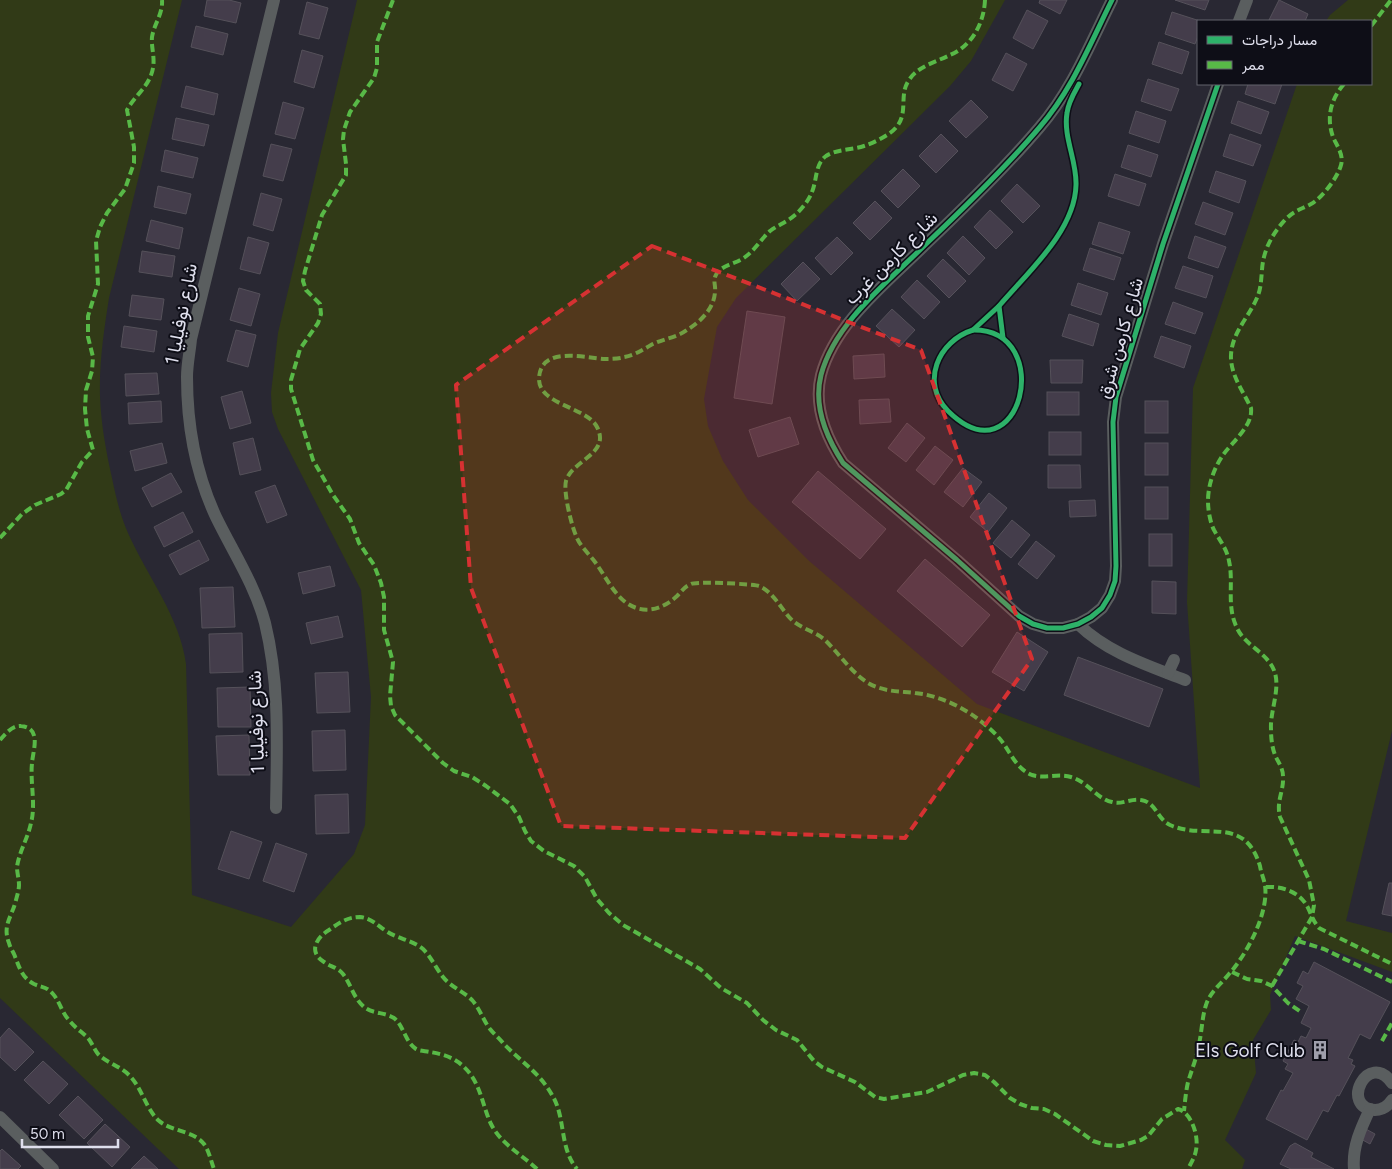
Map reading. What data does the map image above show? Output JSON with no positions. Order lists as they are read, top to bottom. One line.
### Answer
{"streets":{"street":["شارع كارمن غرب","شارع نوفيليا 1","شارع كارمن شرق"]},"crossings":[["شارع كارمن غرب","شارع كارمن شرق"]],"places":{"building":["Els Golf Club"]},"legend":["مسار دراجات","ممر"],"scale_bar":"50 m"}
